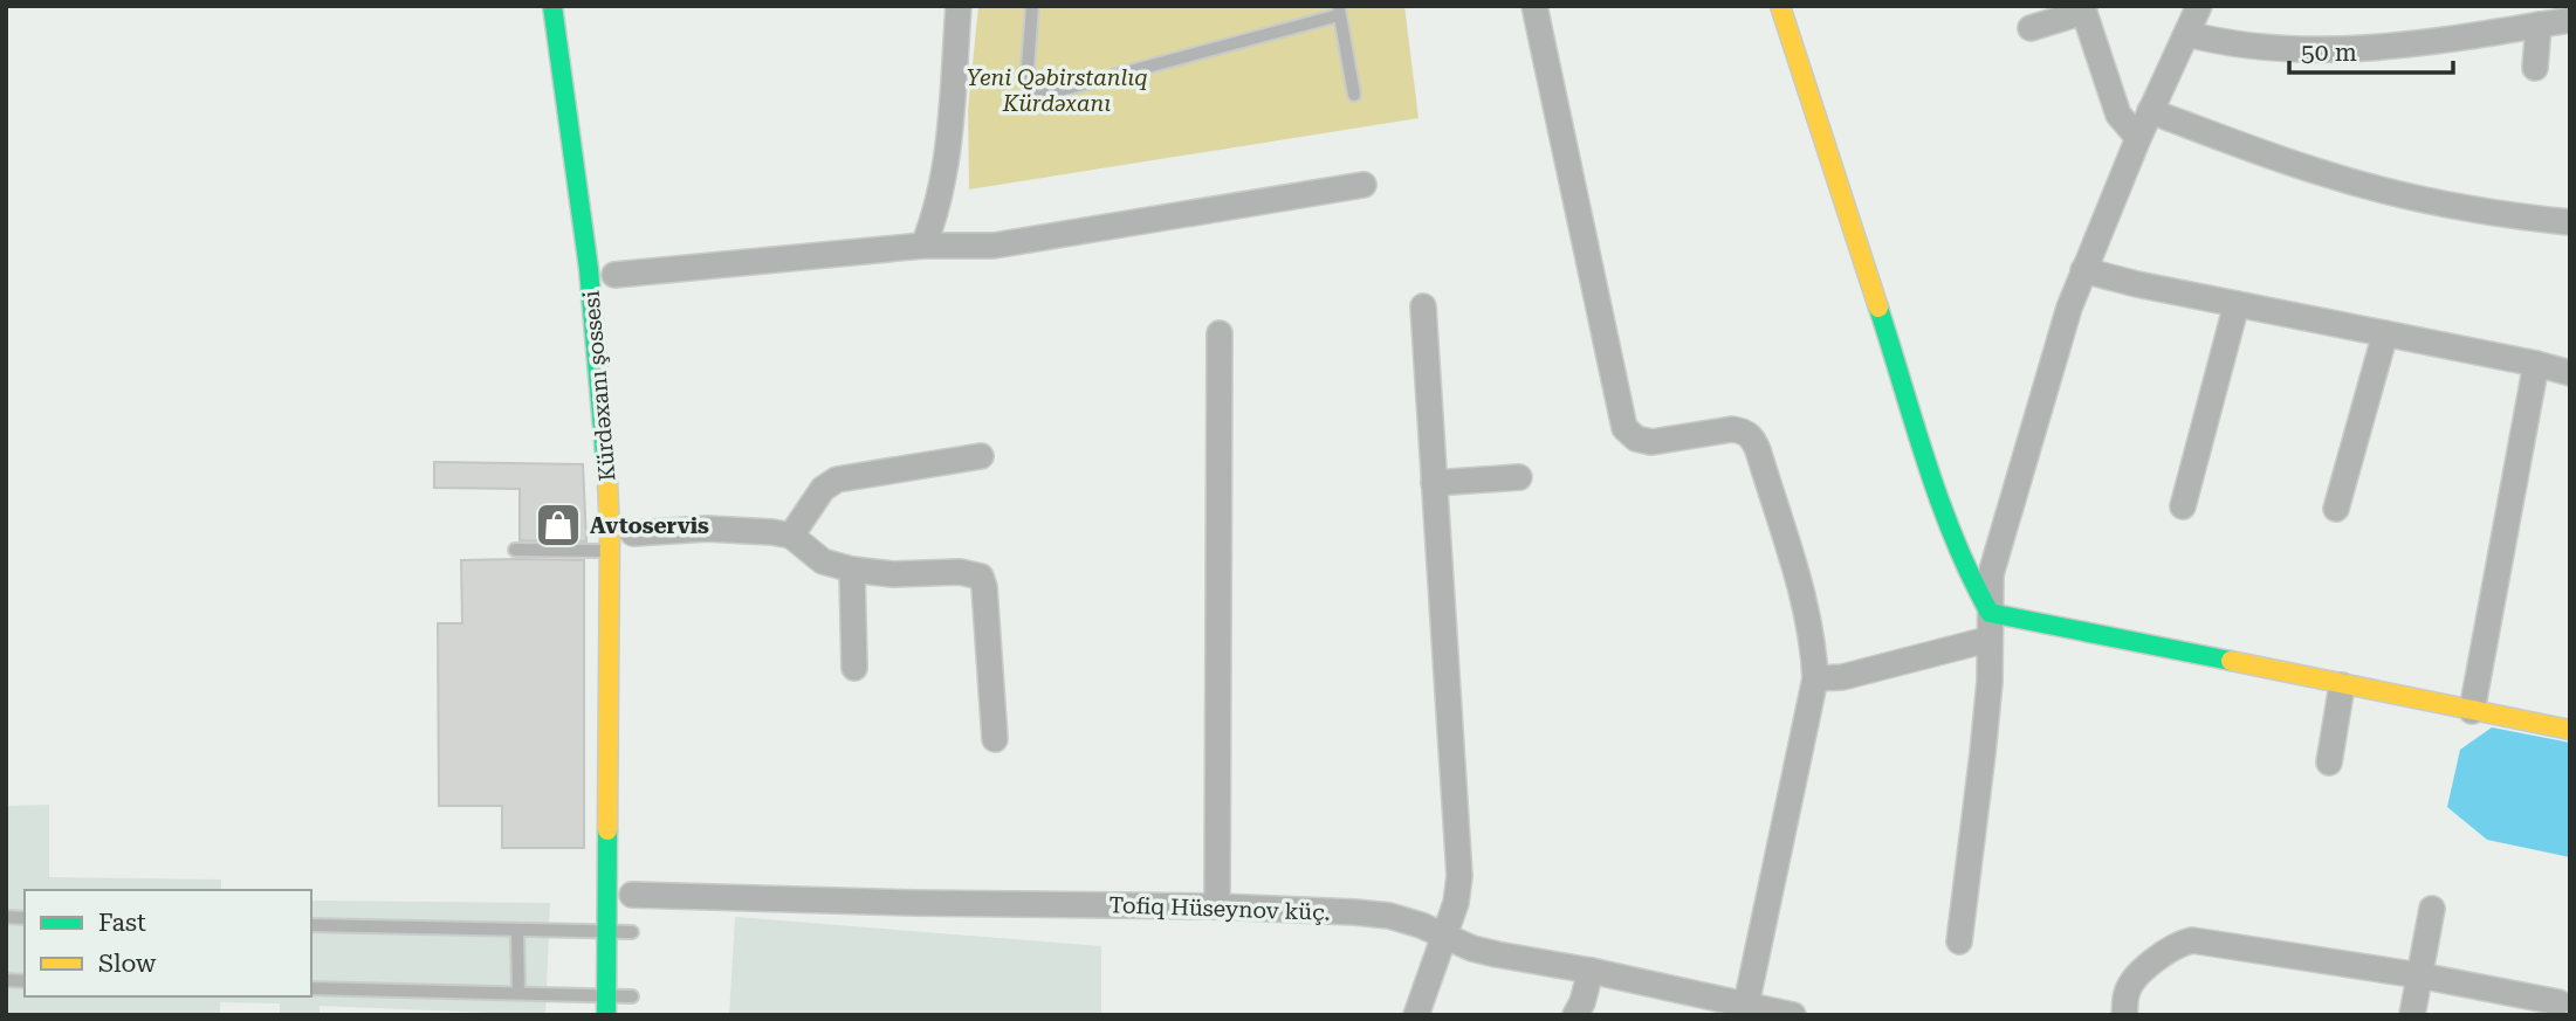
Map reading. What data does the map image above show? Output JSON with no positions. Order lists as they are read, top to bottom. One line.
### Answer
{"streets":{"street":["Kürdəxanı şossesi","Tofiq Hüseynov küç."]},"parks":["Yeni Qəbirstanlıq Kürdəxanı"],"places":{"shop":["Avtoservis"]},"legend":["Fast","Slow"],"scale_bar":"50 m"}
